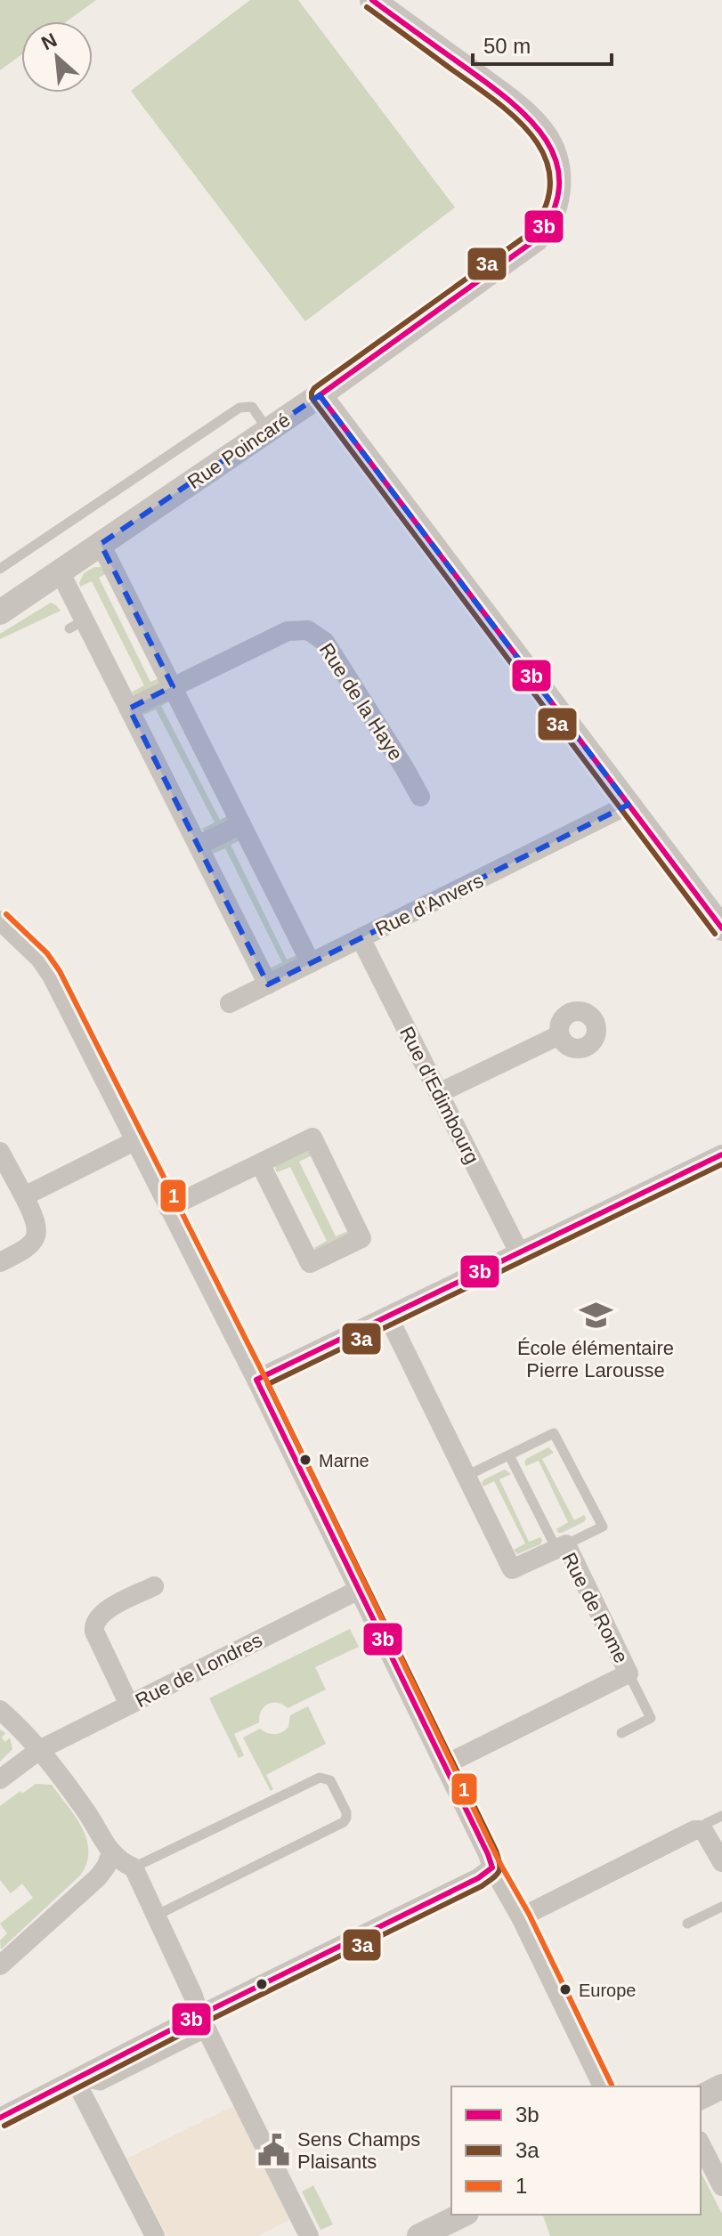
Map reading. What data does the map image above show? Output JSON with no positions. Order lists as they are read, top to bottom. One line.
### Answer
{"streets":{"street":["Rue Poincaré","Rue de la Haye","Rue d'Anvers","Rue d'Edimbourg","Rue de Rome","Rue de Londres"]},"crossings":[["Rue d'Anvers","Rue d'Edimbourg"]],"places":{"school or university":["École élémentaire Pierre Larousse"],"other":["Marne","Europe"],"public building":["Sens Champs Plaisants"]},"lines":["transit line 3b","transit line 3a","transit line 1"],"legend":["3b","3a","1"],"scale_bar":"50 m","north":"top left"}
